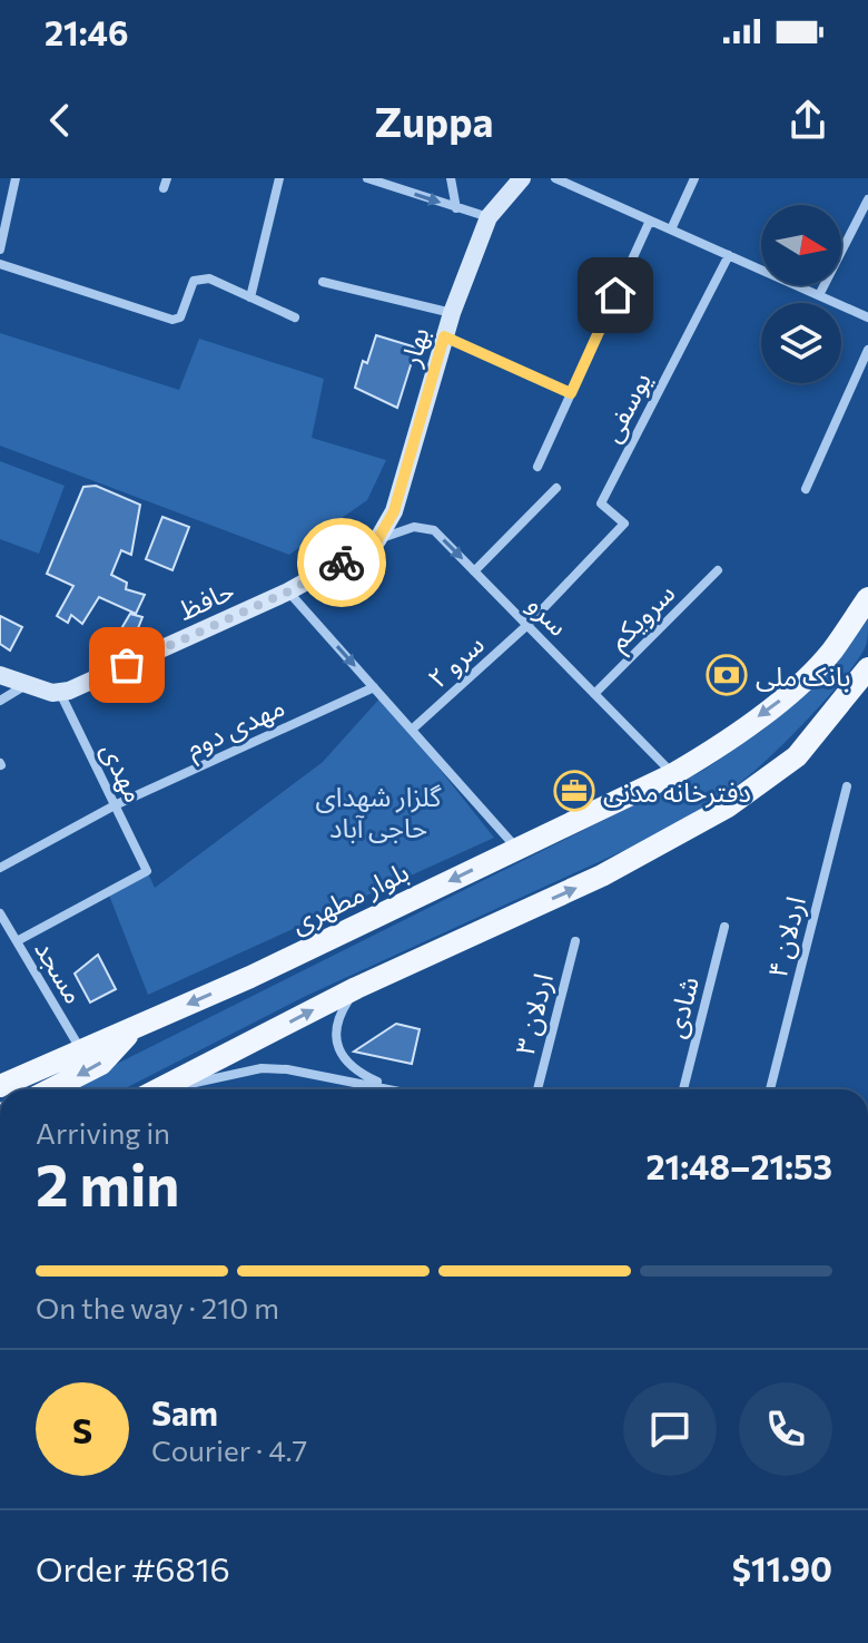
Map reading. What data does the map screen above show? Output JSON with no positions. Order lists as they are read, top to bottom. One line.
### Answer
{"streets":{"main road":["بلوار مطهری"],"street":["بهار","یوسفی","حافظ","سرو","سرویکم","سرو ۲","مهدی دوم","مهدی","اردلان ۴","مسجد","شادی","اردلان ۳"]},"crossings":[["بهار","حافظ"],["بهار","سرو"],["یوسفی","سرو ۲"],["حافظ","سرو"],["حافظ","مهدی"],["سرو","سرویکم"],["سرو","سرو ۲"],["سرو","بلوار مطهری"],["مهدی دوم","مهدی"],["مهدی","مسجد"],["بلوار مطهری","مسجد"]],"parks":["گلزار شهدای حاجی آباد"],"places":{"bank":["بانک ملی"],"office":["دفترخانه مدنی"]},"north":"right","page":{"status":"21:46","header":"Zuppa","heading":["2 min","Arriving in","21:48–21:53"],"panel":["Sam","Courier · 4.7","Order #6816","$11.90"],"bar":"On the way · 210 m","round":"S"}}
